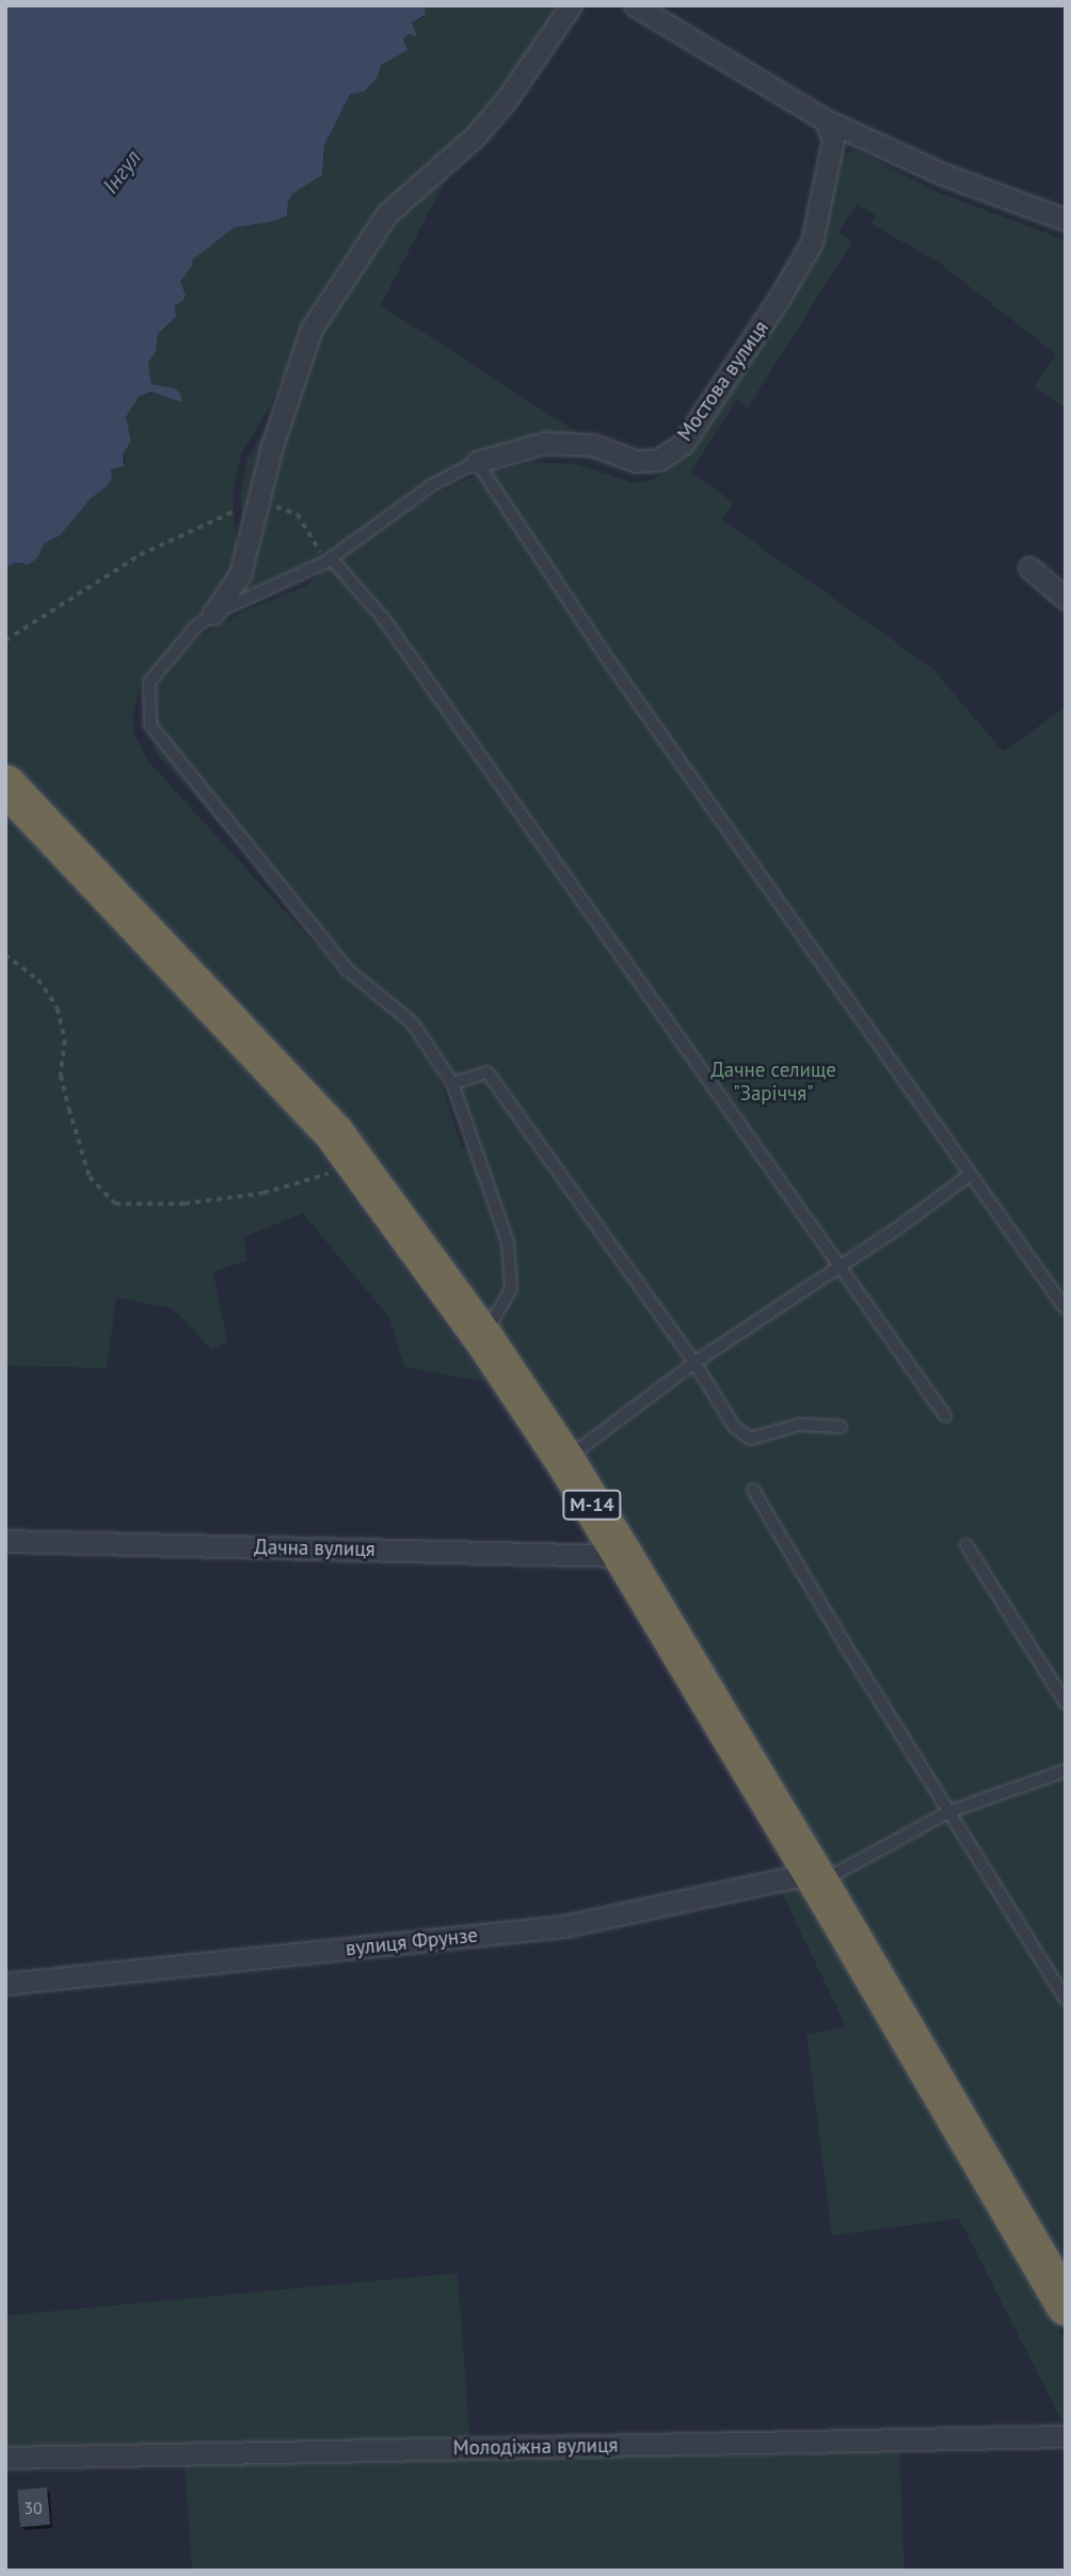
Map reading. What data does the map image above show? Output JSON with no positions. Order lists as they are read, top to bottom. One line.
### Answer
{"streets":{"highway":["М-14"],"street":["Мостова вулиця","Дачна вулиця","вулиця Фрунзе","Молодіжна вулиця"]},"crossings":[["М-14","Дачна вулиця"],["М-14","вулиця Фрунзе"]],"water":["Інгул"],"parks":["Дачне селище \"Заріччя\""],"house_numbers":["30"]}
